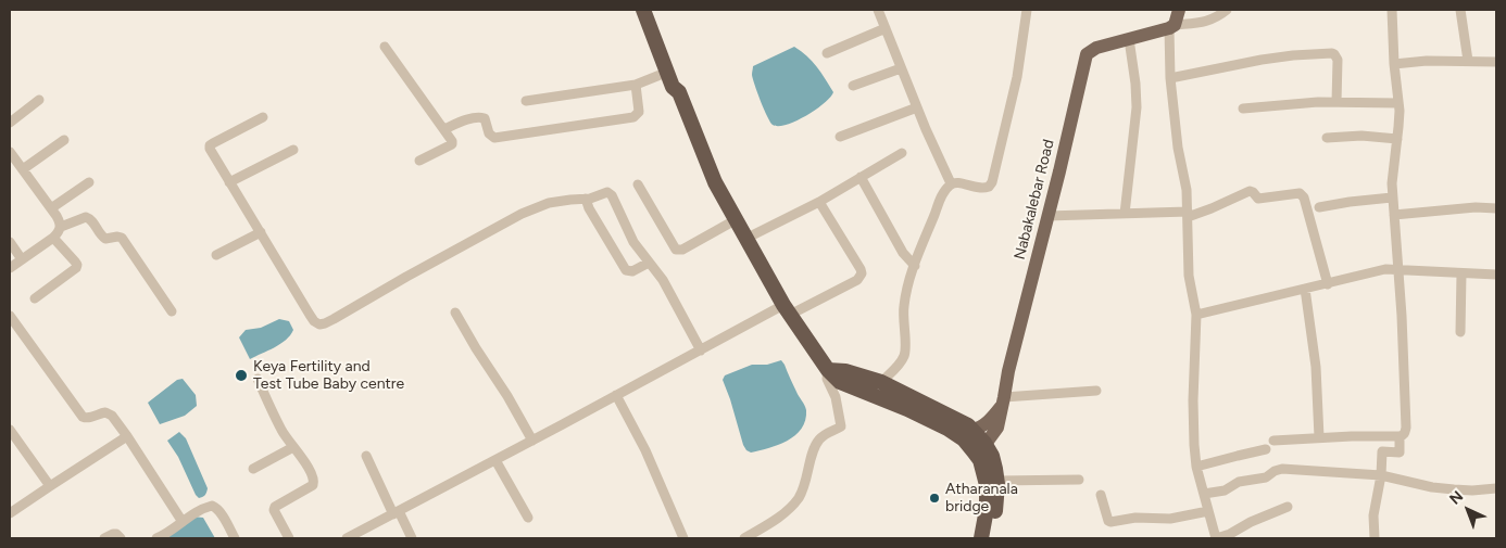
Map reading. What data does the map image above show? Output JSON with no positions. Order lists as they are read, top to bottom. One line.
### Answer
{"streets":{"main road":["Nabakalebar Road"]},"places":["Keya Fertility and Test Tube Baby centre","Atharanala bridge"],"north":"top left"}
